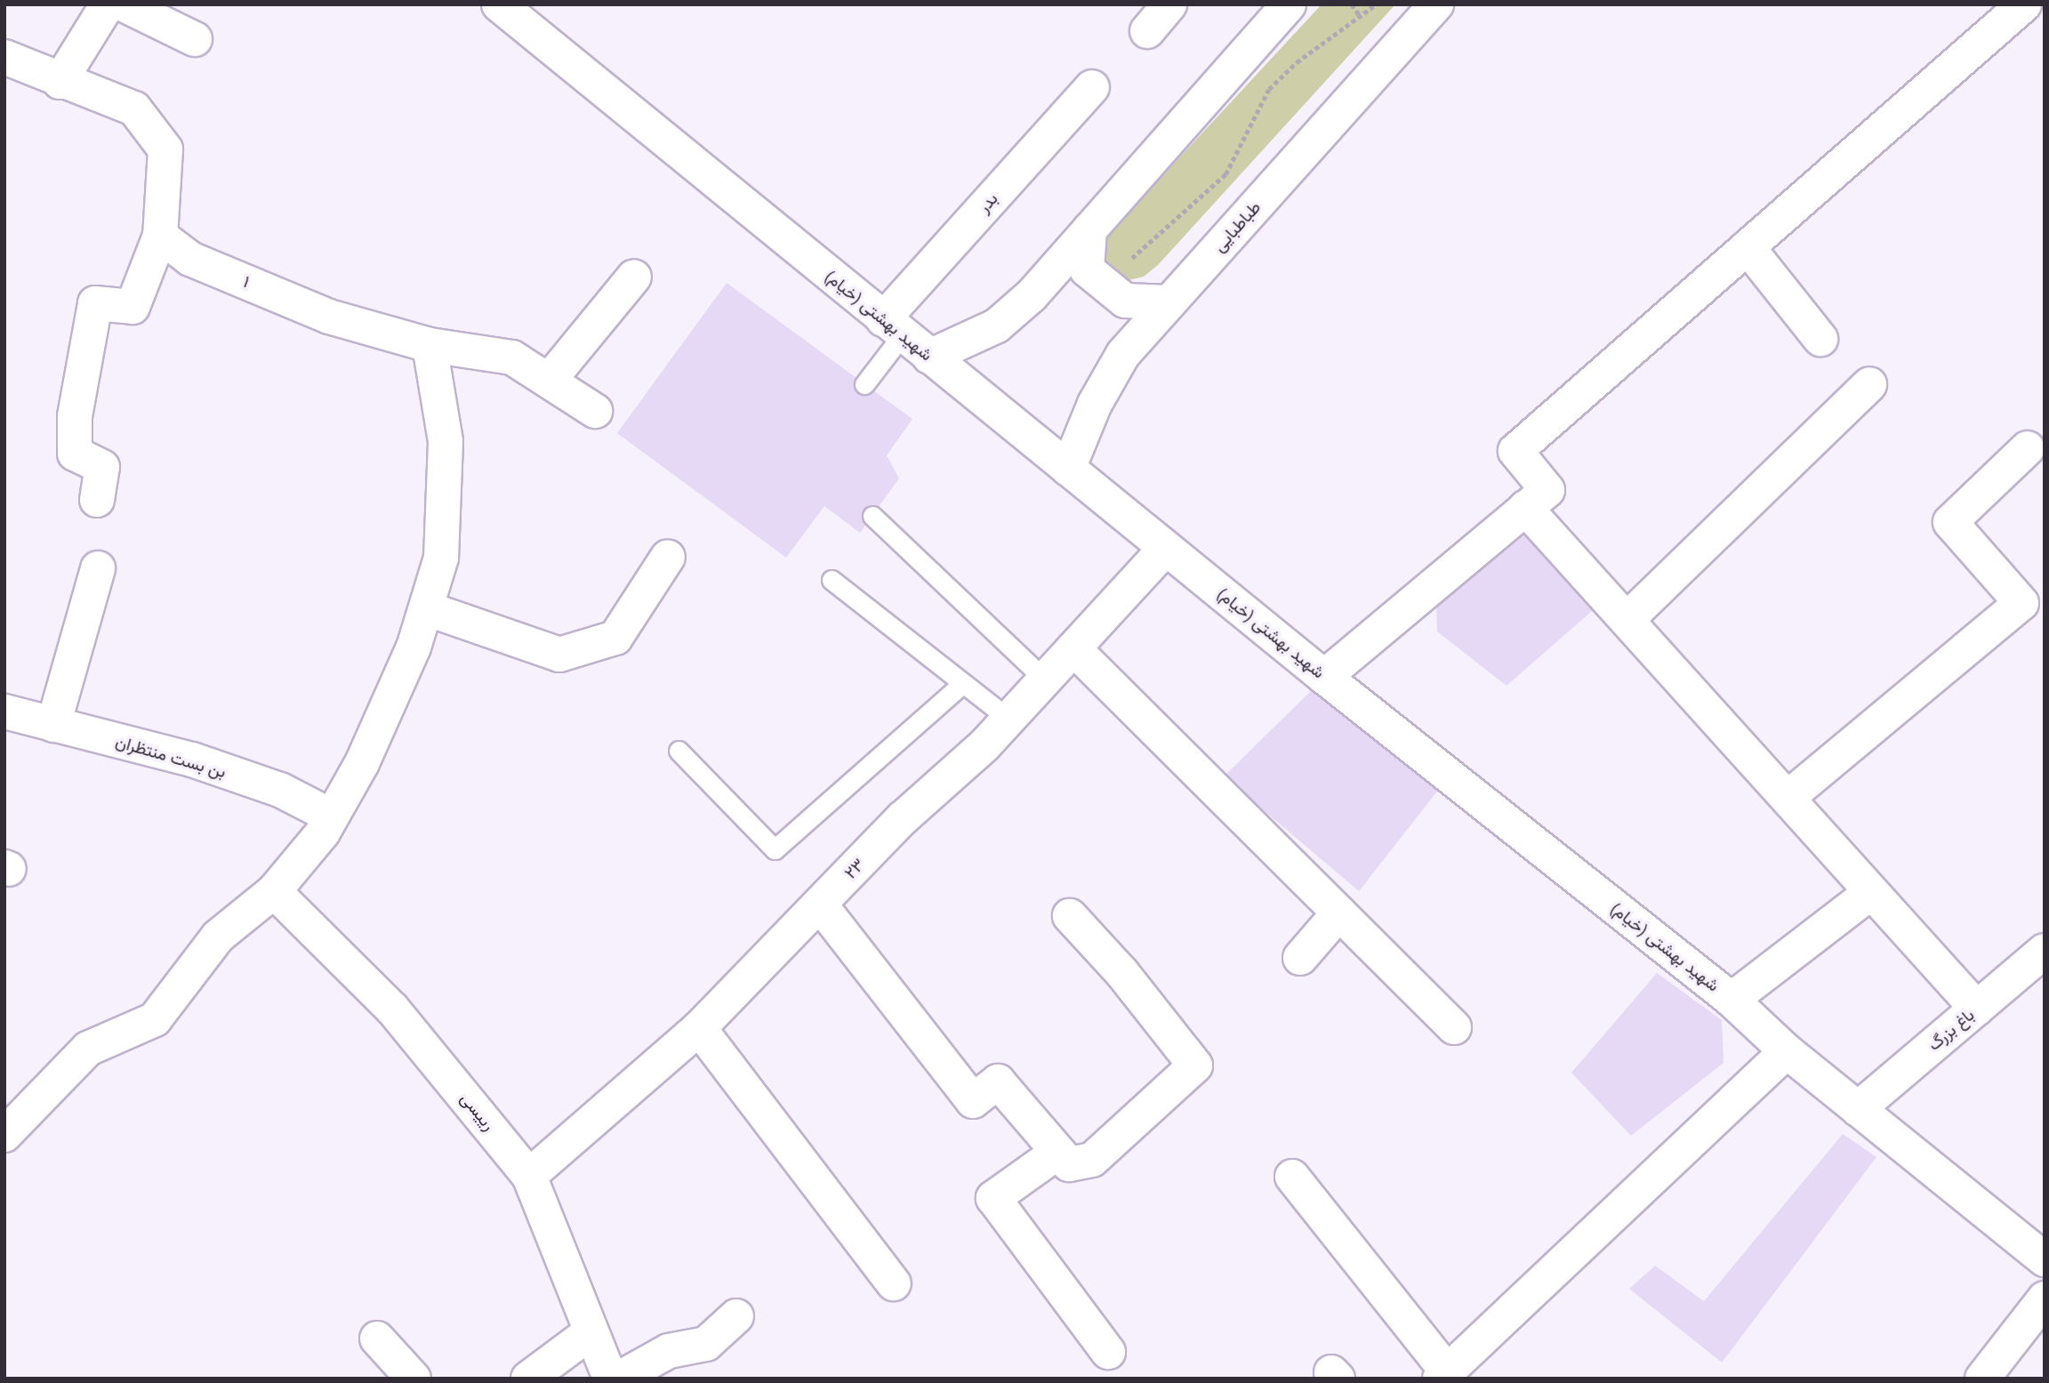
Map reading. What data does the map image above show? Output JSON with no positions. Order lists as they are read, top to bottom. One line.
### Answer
{"streets":{"street":["بدر","طباطبایی","۱","شهید بهشتی (خیام)","بن بست منتظران","۲۳","باغ بزرگ","رییسی"]},"crossings":[["بدر","شهید بهشتی (خیام)"],["طباطبایی","شهید بهشتی (خیام)"],["شهید بهشتی (خیام)","۲۳"],["شهید بهشتی (خیام)","باغ بزرگ"],["۲۳","رییسی"]]}
